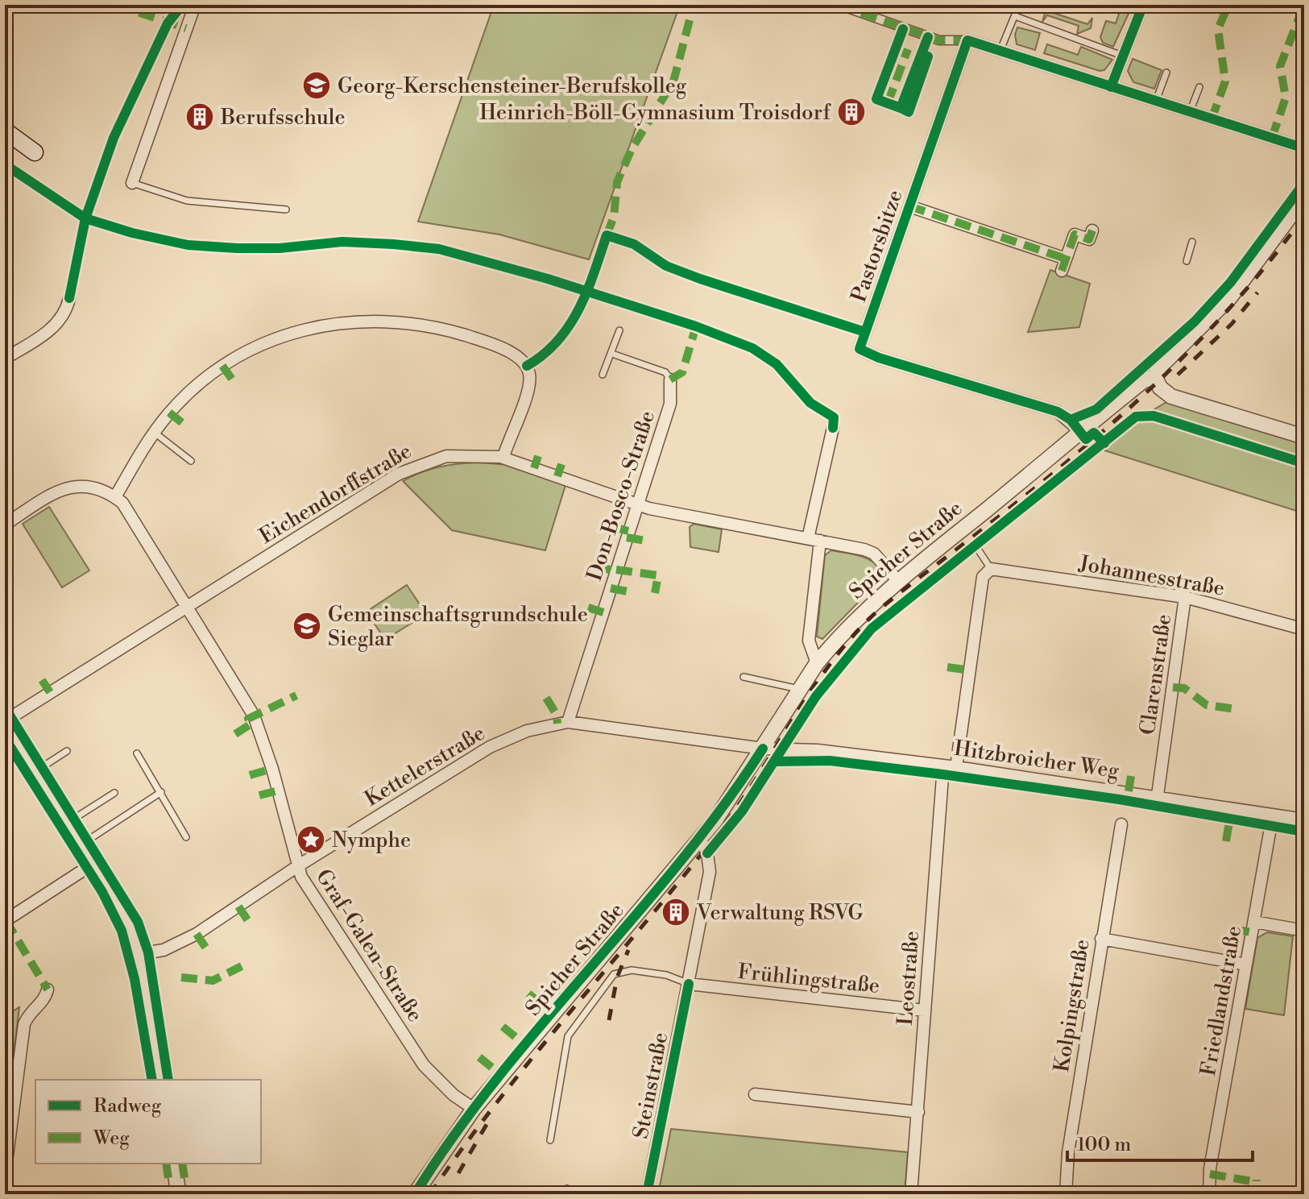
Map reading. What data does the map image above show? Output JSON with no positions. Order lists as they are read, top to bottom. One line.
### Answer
{"streets":{"street":["Pastorsbitze","Eichendorffstraße","Don-Bosco-Straße","Spicher Straße","Johannesstraße","Clarenstraße","Hitzbroicher Weg","Kettelerstraße","Graf-Galen-Straße","Frühlingstraße","Leostraße","Friedlandstraße","Kolpingstraße","Steinstraße"]},"crossings":[["Pastorsbitze","Spicher Straße"],["Eichendorffstraße","Don-Bosco-Straße"],["Eichendorffstraße","Spicher Straße"],["Eichendorffstraße","Graf-Galen-Straße"],["Don-Bosco-Straße","Kettelerstraße"],["Spicher Straße","Hitzbroicher Weg"],["Spicher Straße","Kettelerstraße"],["Spicher Straße","Graf-Galen-Straße"],["Spicher Straße","Steinstraße"],["Johannesstraße","Clarenstraße"],["Clarenstraße","Hitzbroicher Weg"],["Hitzbroicher Weg","Kettelerstraße"],["Hitzbroicher Weg","Leostraße"],["Hitzbroicher Weg","Friedlandstraße"],["Kettelerstraße","Graf-Galen-Straße"],["Frühlingstraße","Leostraße"],["Frühlingstraße","Steinstraße"]],"places":{"school or university":["Georg-Kerschensteiner-Berufskolleg","Gemeinschaftsgrundschule Sieglar"],"building":["Heinrich-Böll-Gymnasium Troisdorf","Berufsschule","Verwaltung RSVG"],"place":["Nymphe"]},"legend":["Radweg","Weg"],"scale_bar":"100 m"}
